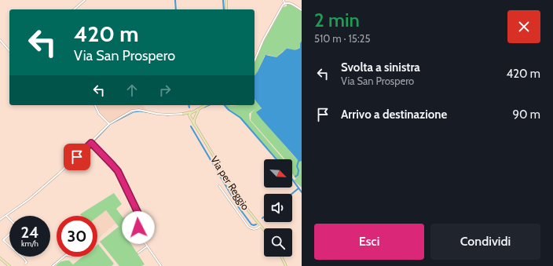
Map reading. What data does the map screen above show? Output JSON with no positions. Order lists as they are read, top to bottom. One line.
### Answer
{"streets":{"main road":["Via per Reggio"]},"north":"bottom right","page":{"heading":["2 min","510 m · 15:25"],"turn":["420 m","Via San Prospero"],"list":[{"name":"Svolta a sinistra","note":"Via San Prospero","value":"420 m"},{"name":"Arrivo a destinazione","value":"90 m"}],"speed":"24 km/h","limit":"30","buttons":["Esci","Condividi"]}}
